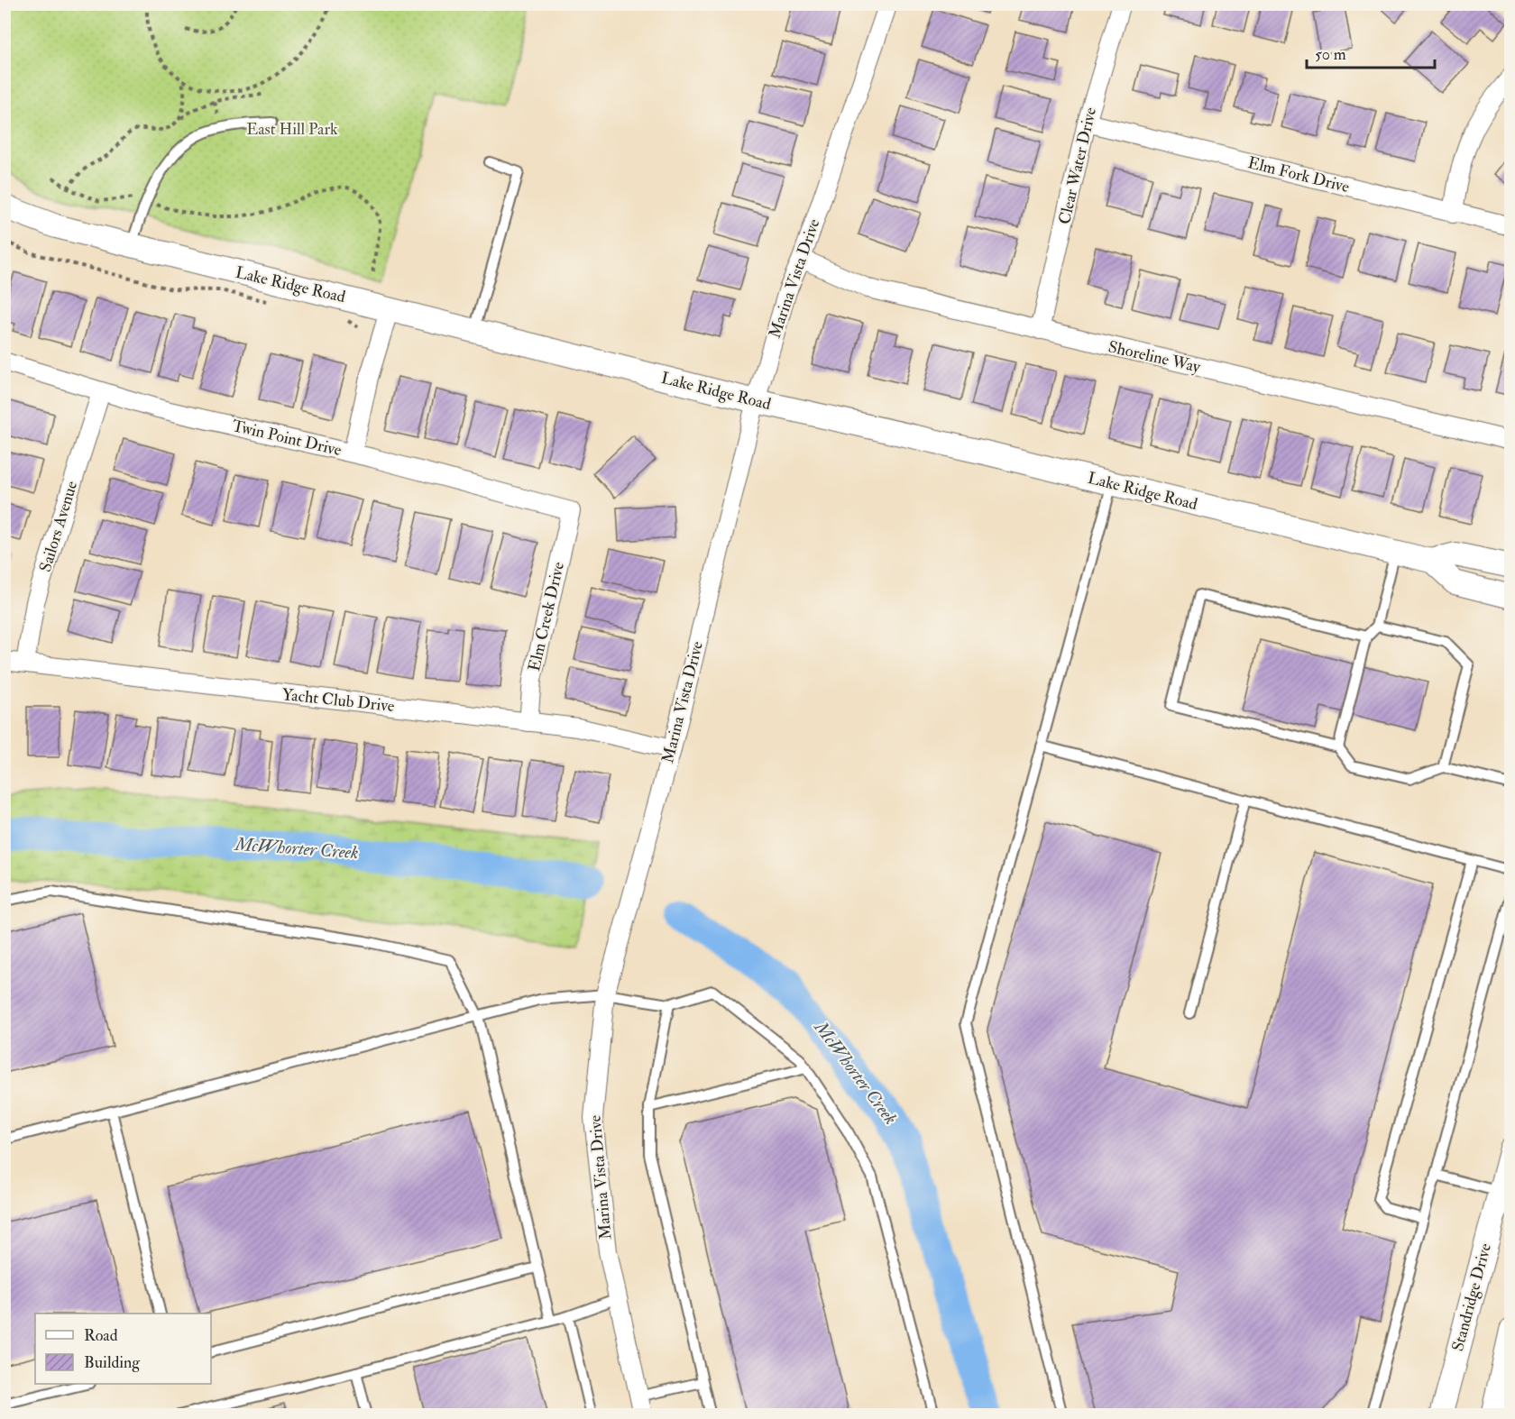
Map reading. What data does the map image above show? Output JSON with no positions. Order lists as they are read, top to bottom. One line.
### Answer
{"streets":{"street":["Clear Water Drive","Elm Fork Drive","Marina Vista Drive","Lake Ridge Road","Shoreline Way","Twin Point Drive","Sailors Avenue","Elm Creek Drive","Yacht Club Drive","Standridge Drive"]},"crossings":[["Clear Water Drive","Elm Fork Drive"],["Clear Water Drive","Shoreline Way"],["Marina Vista Drive","Lake Ridge Road"],["Marina Vista Drive","Shoreline Way"],["Marina Vista Drive","Yacht Club Drive"],["Twin Point Drive","Sailors Avenue"],["Twin Point Drive","Elm Creek Drive"],["Sailors Avenue","Yacht Club Drive"],["Elm Creek Drive","Yacht Club Drive"]],"water":["McWhorter Creek"],"parks":["East Hill Park"],"legend":["Road","Building"],"scale_bar":"50 m"}
